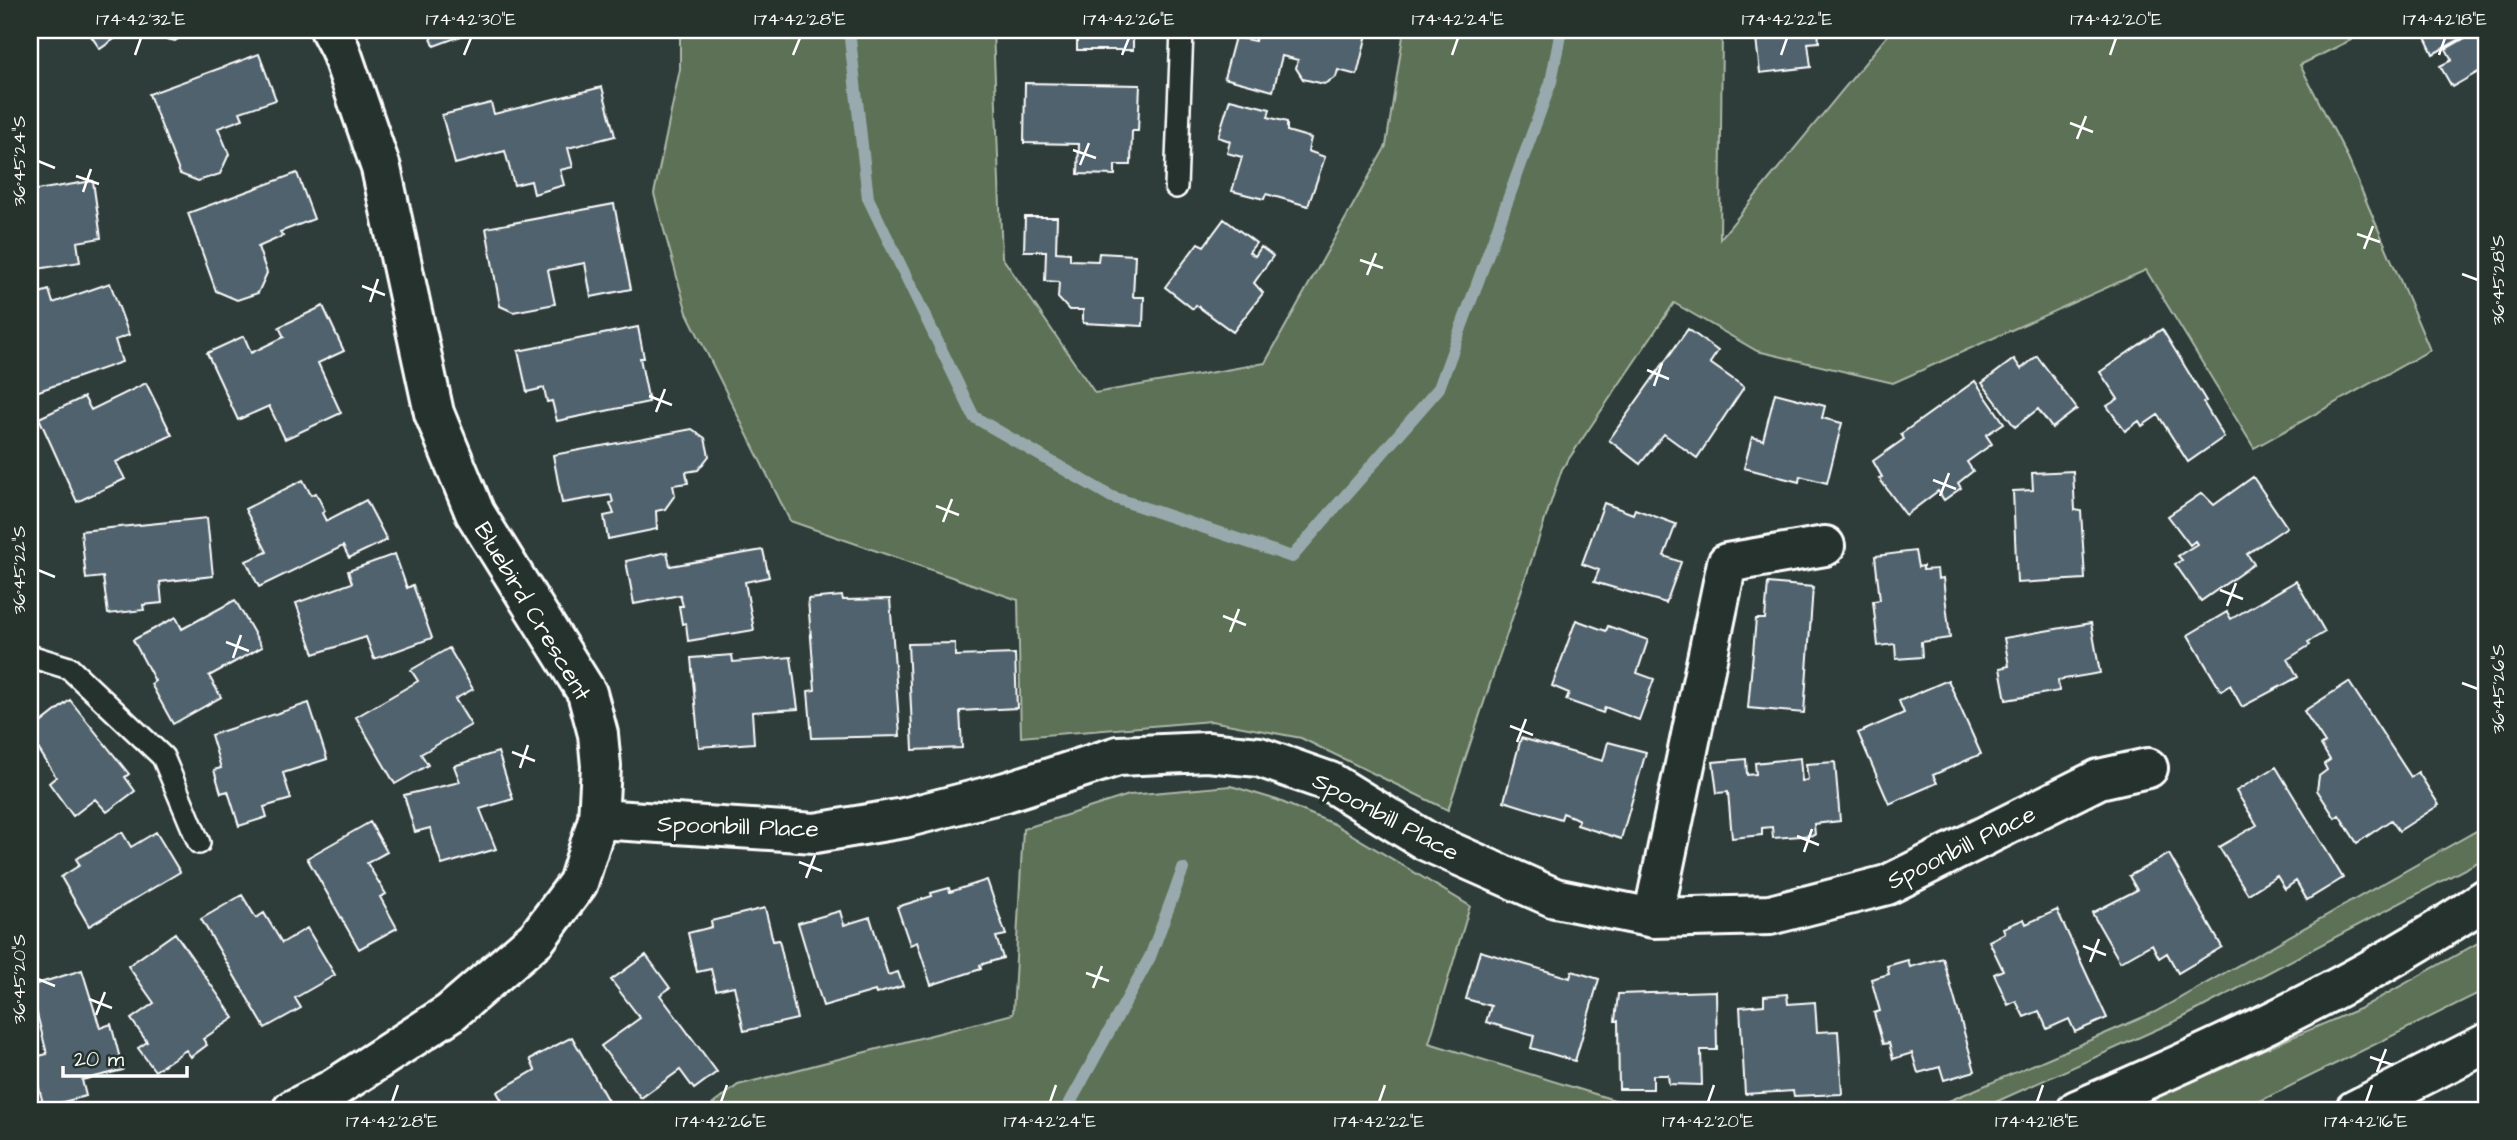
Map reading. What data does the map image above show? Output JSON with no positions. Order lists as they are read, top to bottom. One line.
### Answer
{"streets":{"main road":["Bluebird Crescent","Spoonbill Place"]},"crossings":[["Bluebird Crescent","Spoonbill Place"]],"scale_bar":"20 m","coordinates":["174°42'32\"E","174°42'30\"E","174°42'28\"E","174°42'26\"E","174°42'24\"E","174°42'22\"E","174°42'20\"E","174°42'18\"E","36°45'24\"S","36°45'28\"S","36°45'22\"S","36°45'26\"S","36°45'20\"S","174°42'16\"E"]}
